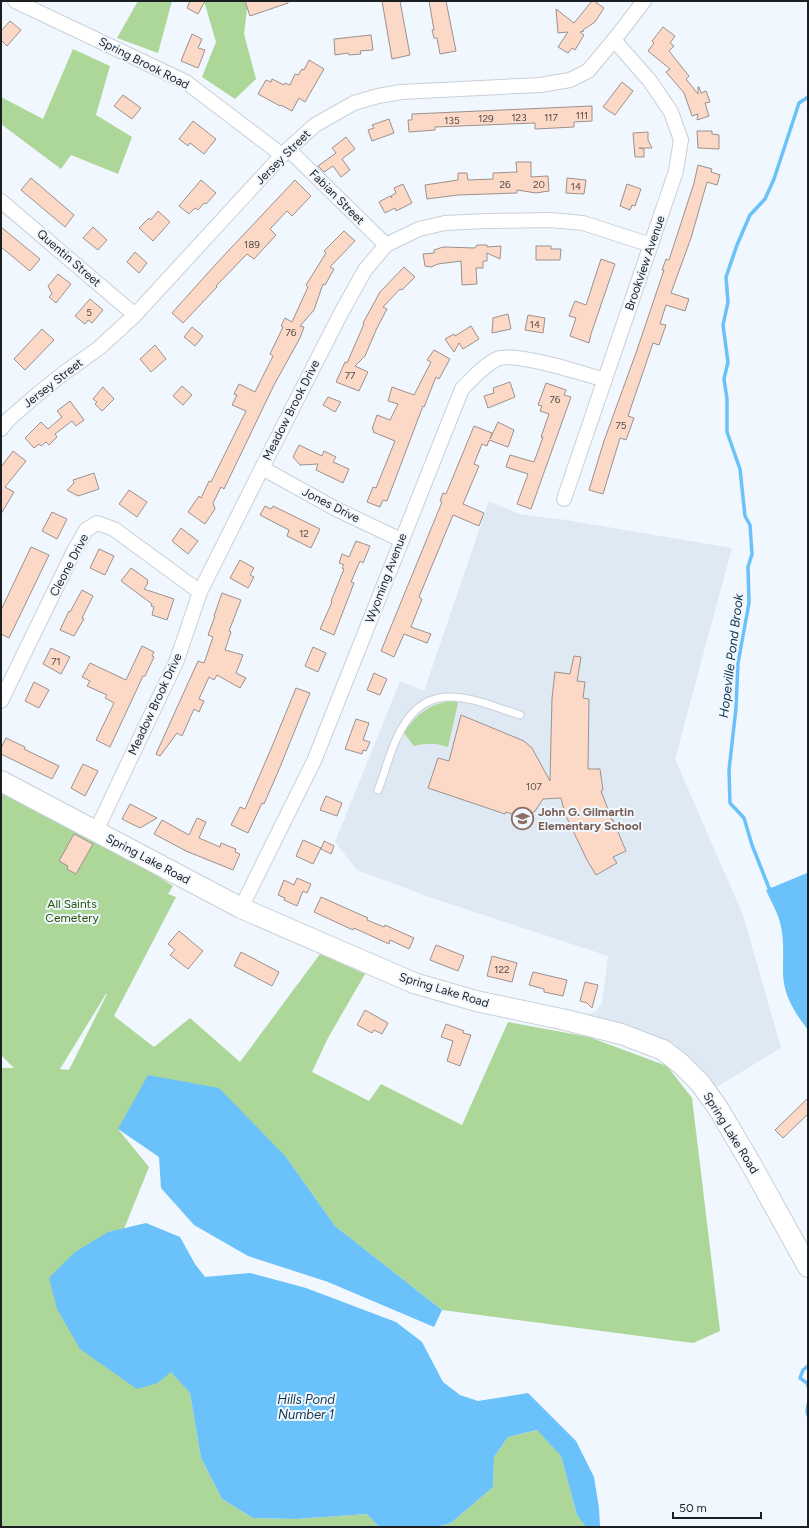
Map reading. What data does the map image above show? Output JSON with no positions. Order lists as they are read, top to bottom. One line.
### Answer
{"streets":{"main road":["Spring Lake Road"],"street":["Spring Brook Road","Jersey Street","Fabian Street","Quentin Street","Brookview Avenue","Meadow Brook Drive","Jones Drive","Cleone Drive","Wyoming Avenue"]},"crossings":[["Spring Brook Road","Jersey Street"],["Spring Brook Road","Fabian Street"],["Jersey Street","Fabian Street"],["Jersey Street","Quentin Street"],["Jersey Street","Brookview Avenue"],["Fabian Street","Meadow Brook Drive"],["Brookview Avenue","Meadow Brook Drive"],["Brookview Avenue","Wyoming Avenue"],["Meadow Brook Drive","Jones Drive"],["Meadow Brook Drive","Cleone Drive"],["Meadow Brook Drive","Spring Lake Road"],["Jones Drive","Wyoming Avenue"],["Wyoming Avenue","Spring Lake Road"]],"water":["Hopeville Pond Brook","Hills Pond Number 1"],"parks":["All Saints Cemetery"],"places":{"school or university":["John G. Gilmartin Elementary School"]},"house_numbers":["111","123","117","129","135","26","20","14","189","5","14","76","77","76","75","12","71","107","122"],"scale_bar":"50 m"}
